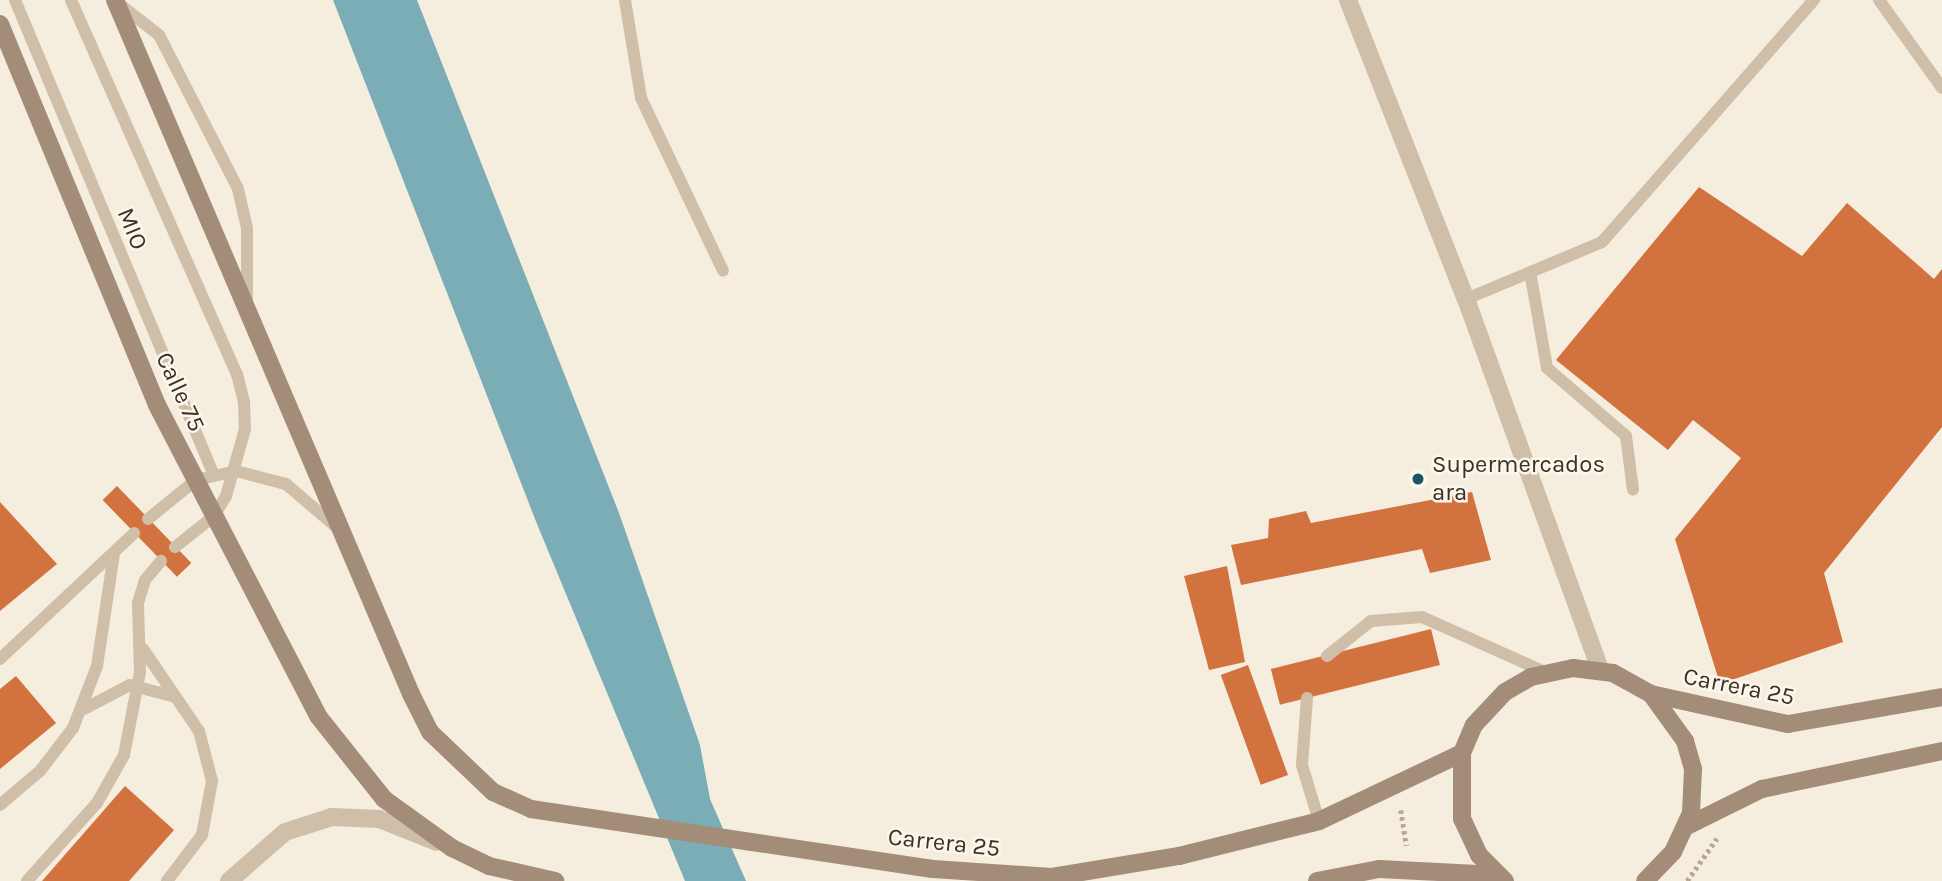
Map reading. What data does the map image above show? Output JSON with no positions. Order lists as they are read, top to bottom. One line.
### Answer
{"streets":{"main road":["Calle 75","Carrera 25"],"lane":["MIO"]},"crossings":[["MIO","Calle 75"]],"places":["Supermercados ara"]}
